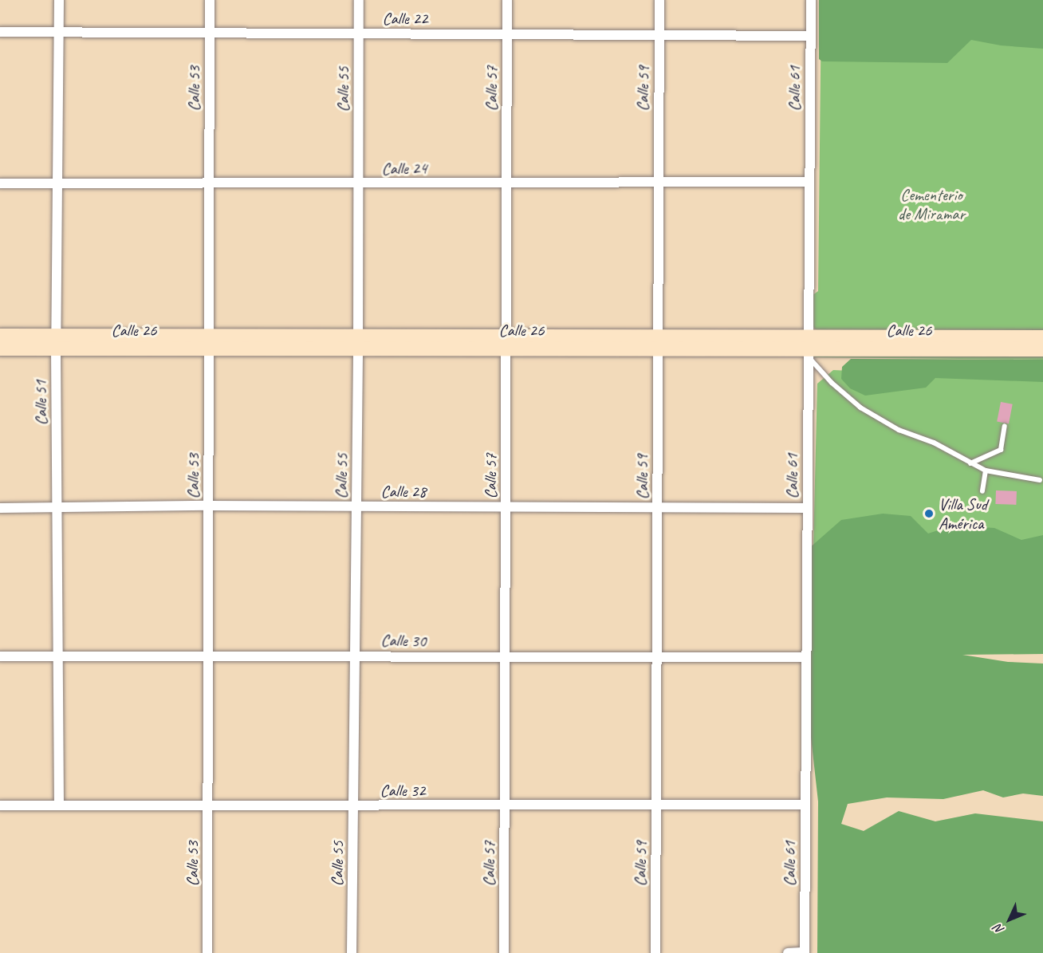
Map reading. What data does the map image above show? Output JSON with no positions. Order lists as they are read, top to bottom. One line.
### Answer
{"streets":{"main road":["Calle 26"],"street":["Calle 22","Calle 53","Calle 57","Calle 59","Calle 61","Calle 55","Calle 24","Calle 51","Calle 28","Calle 30","Calle 32"]},"crossings":[["Calle 22","Calle 53"],["Calle 22","Calle 57"],["Calle 22","Calle 59"],["Calle 22","Calle 61"],["Calle 22","Calle 55"],["Calle 22","Calle 51"],["Calle 53","Calle 24"],["Calle 53","Calle 26"],["Calle 53","Calle 28"],["Calle 53","Calle 30"],["Calle 53","Calle 32"],["Calle 57","Calle 24"],["Calle 57","Calle 26"],["Calle 57","Calle 28"],["Calle 57","Calle 30"],["Calle 57","Calle 32"],["Calle 59","Calle 24"],["Calle 59","Calle 26"],["Calle 59","Calle 28"],["Calle 59","Calle 30"],["Calle 59","Calle 32"],["Calle 61","Calle 24"],["Calle 61","Calle 26"],["Calle 61","Calle 28"],["Calle 61","Calle 30"],["Calle 61","Calle 32"],["Calle 55","Calle 24"],["Calle 55","Calle 26"],["Calle 55","Calle 28"],["Calle 55","Calle 30"],["Calle 55","Calle 32"],["Calle 24","Calle 51"],["Calle 26","Calle 51"],["Calle 51","Calle 28"],["Calle 51","Calle 30"],["Calle 51","Calle 32"]],"parks":["Cementerio de Miramar"],"places":["Villa Sud América"],"north":"bottom left"}
